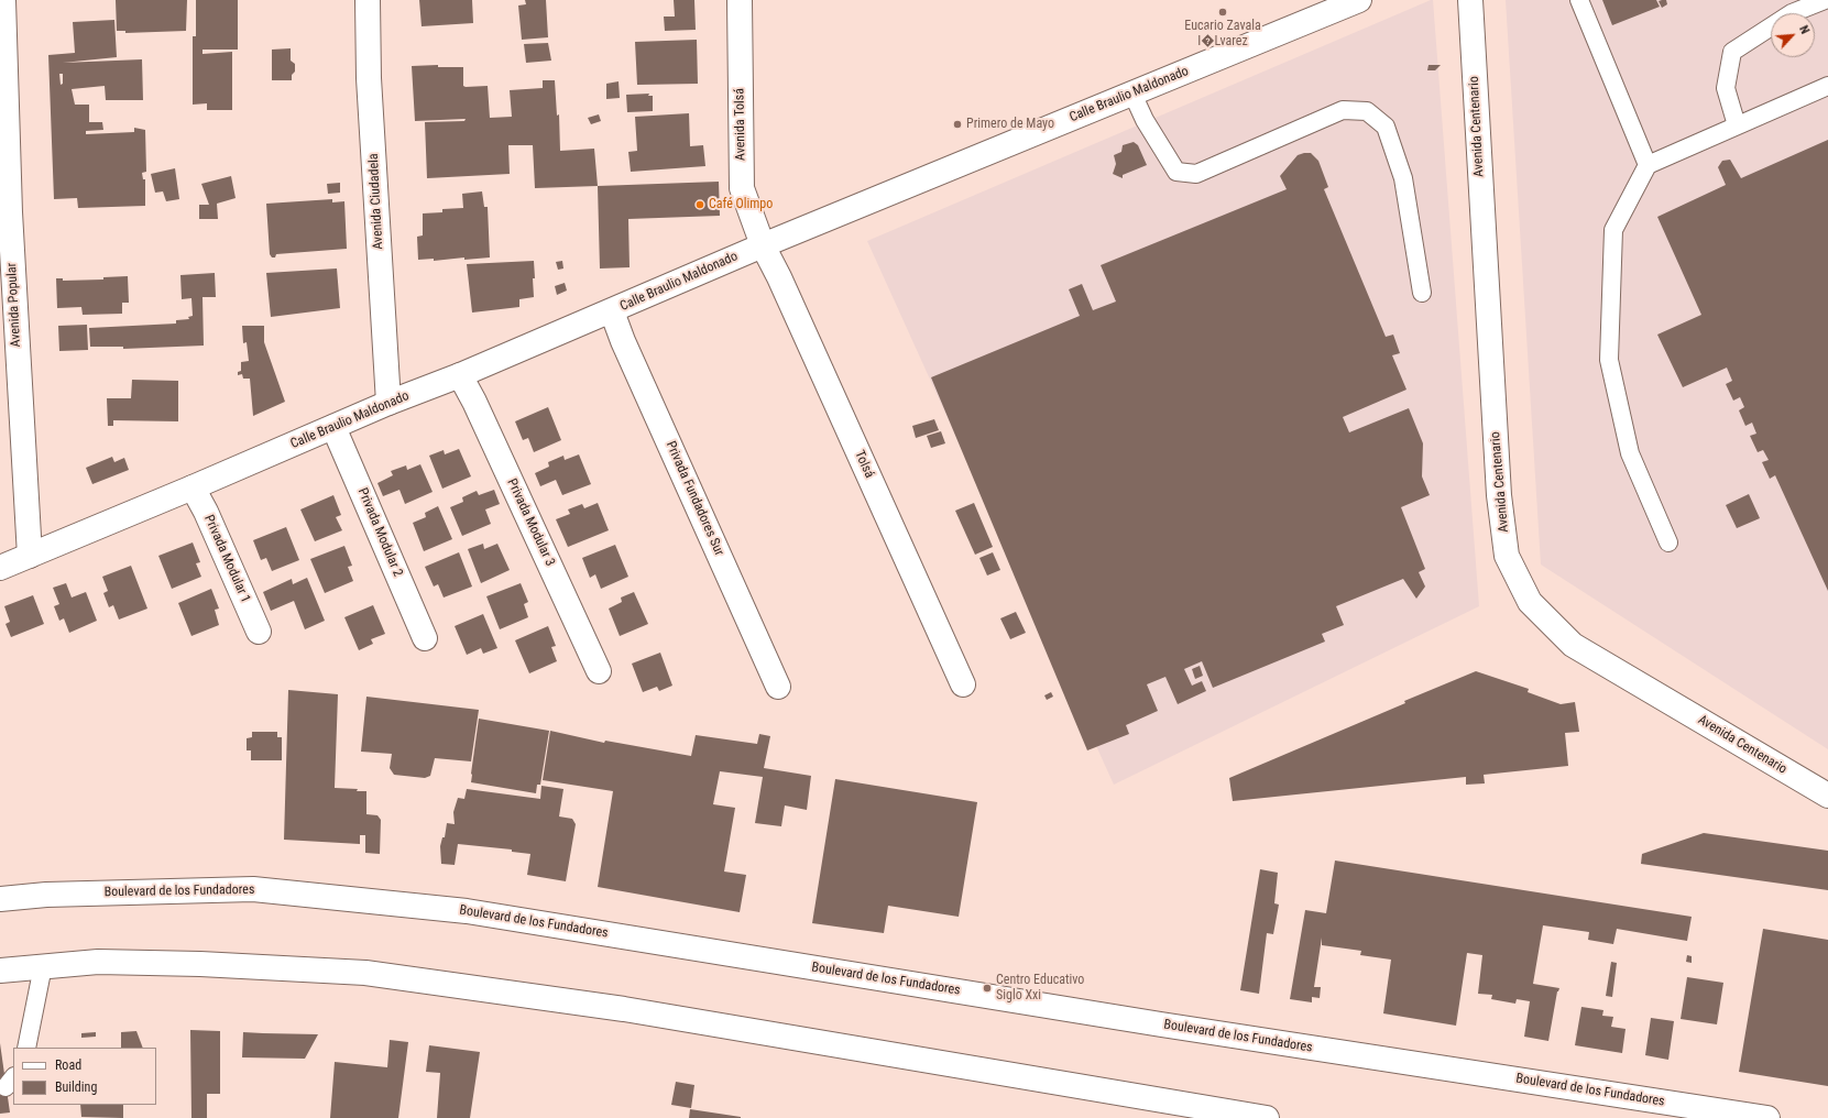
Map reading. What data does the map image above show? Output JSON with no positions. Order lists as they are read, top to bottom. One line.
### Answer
{"streets":{"street":["Calle Braulio Maldonado","Avenida Tolsá","Avenida Centenario","Avenida Ciudadela","Avenida Popular","Tolsá","Privada Fundadores Sur","Privada Modular 3","Privada Modular 2","Privada Modular 1","Boulevard de los Fundadores"]},"crossings":[["Calle Braulio Maldonado","Avenida Tolsá"],["Calle Braulio Maldonado","Avenida Ciudadela"],["Calle Braulio Maldonado","Avenida Popular"],["Calle Braulio Maldonado","Tolsá"],["Calle Braulio Maldonado","Privada Fundadores Sur"],["Calle Braulio Maldonado","Privada Modular 3"],["Calle Braulio Maldonado","Privada Modular 2"],["Calle Braulio Maldonado","Privada Modular 1"],["Avenida Tolsá","Tolsá"]],"places":["Eucario Zavala I�Lvarez","Primero de Mayo","Café Olimpo","Centro Educativo Siglo Xxi"],"legend":["Road","Building"],"north":"top right"}
